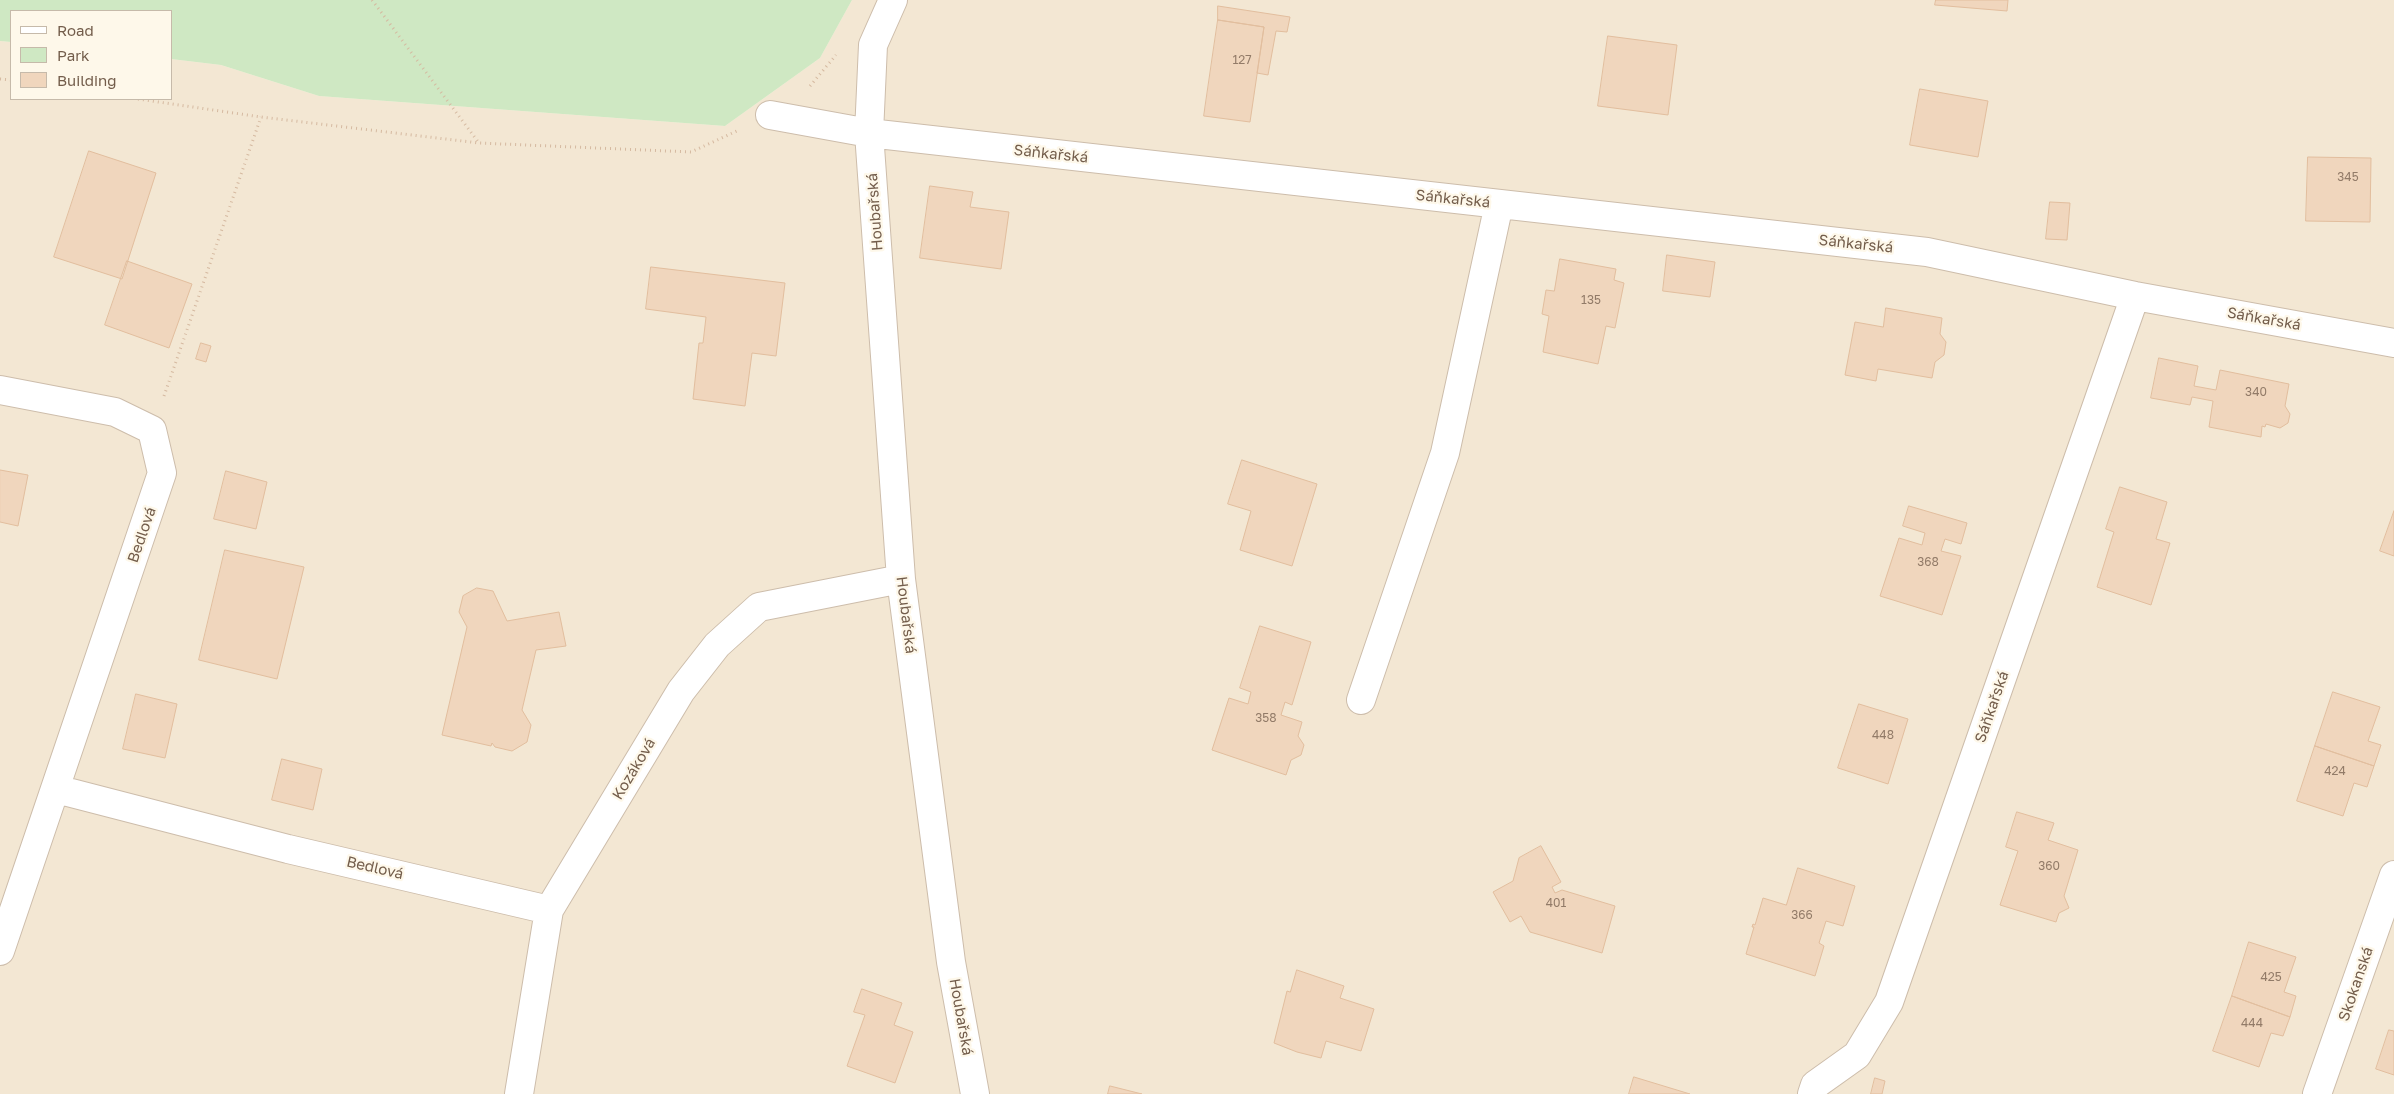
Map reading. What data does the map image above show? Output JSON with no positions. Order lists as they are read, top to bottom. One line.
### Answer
{"streets":{"street":["Sáňkařská","Houbařská","Bedlová","Kozáková","Skokanská"]},"crossings":[["Sáňkařská","Houbařská"],["Houbařská","Kozáková"],["Bedlová","Kozáková"]],"house_numbers":["127","345","135","340","368","358","448","424","360","401","366","425","444"],"legend":["Road","Park","Building"]}
